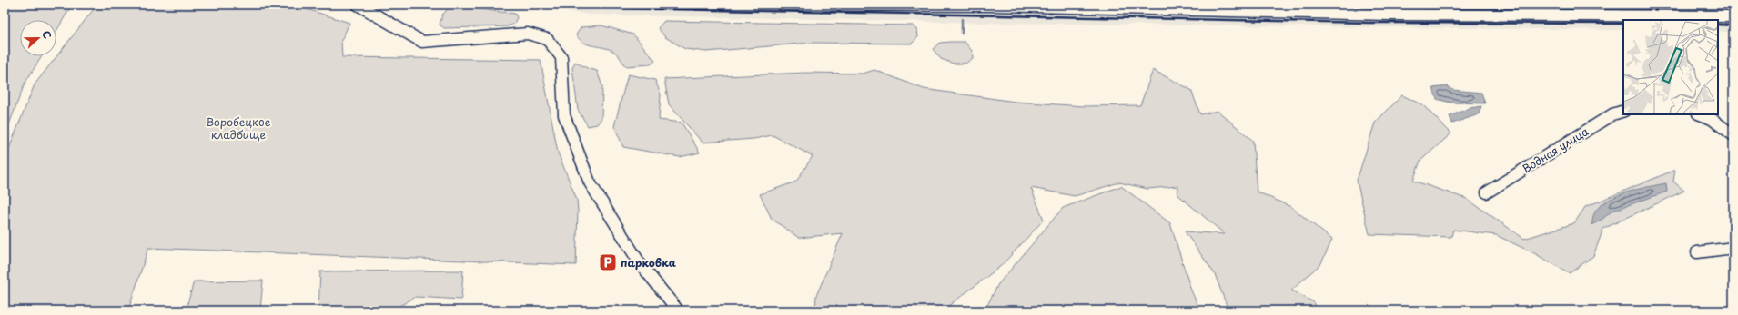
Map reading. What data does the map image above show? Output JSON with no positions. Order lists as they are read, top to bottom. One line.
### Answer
{"streets":{"street":["Водная улица"]},"parks":["Воробецкое кладбище"],"places":{"parking":["парковка"]},"north":"right"}
